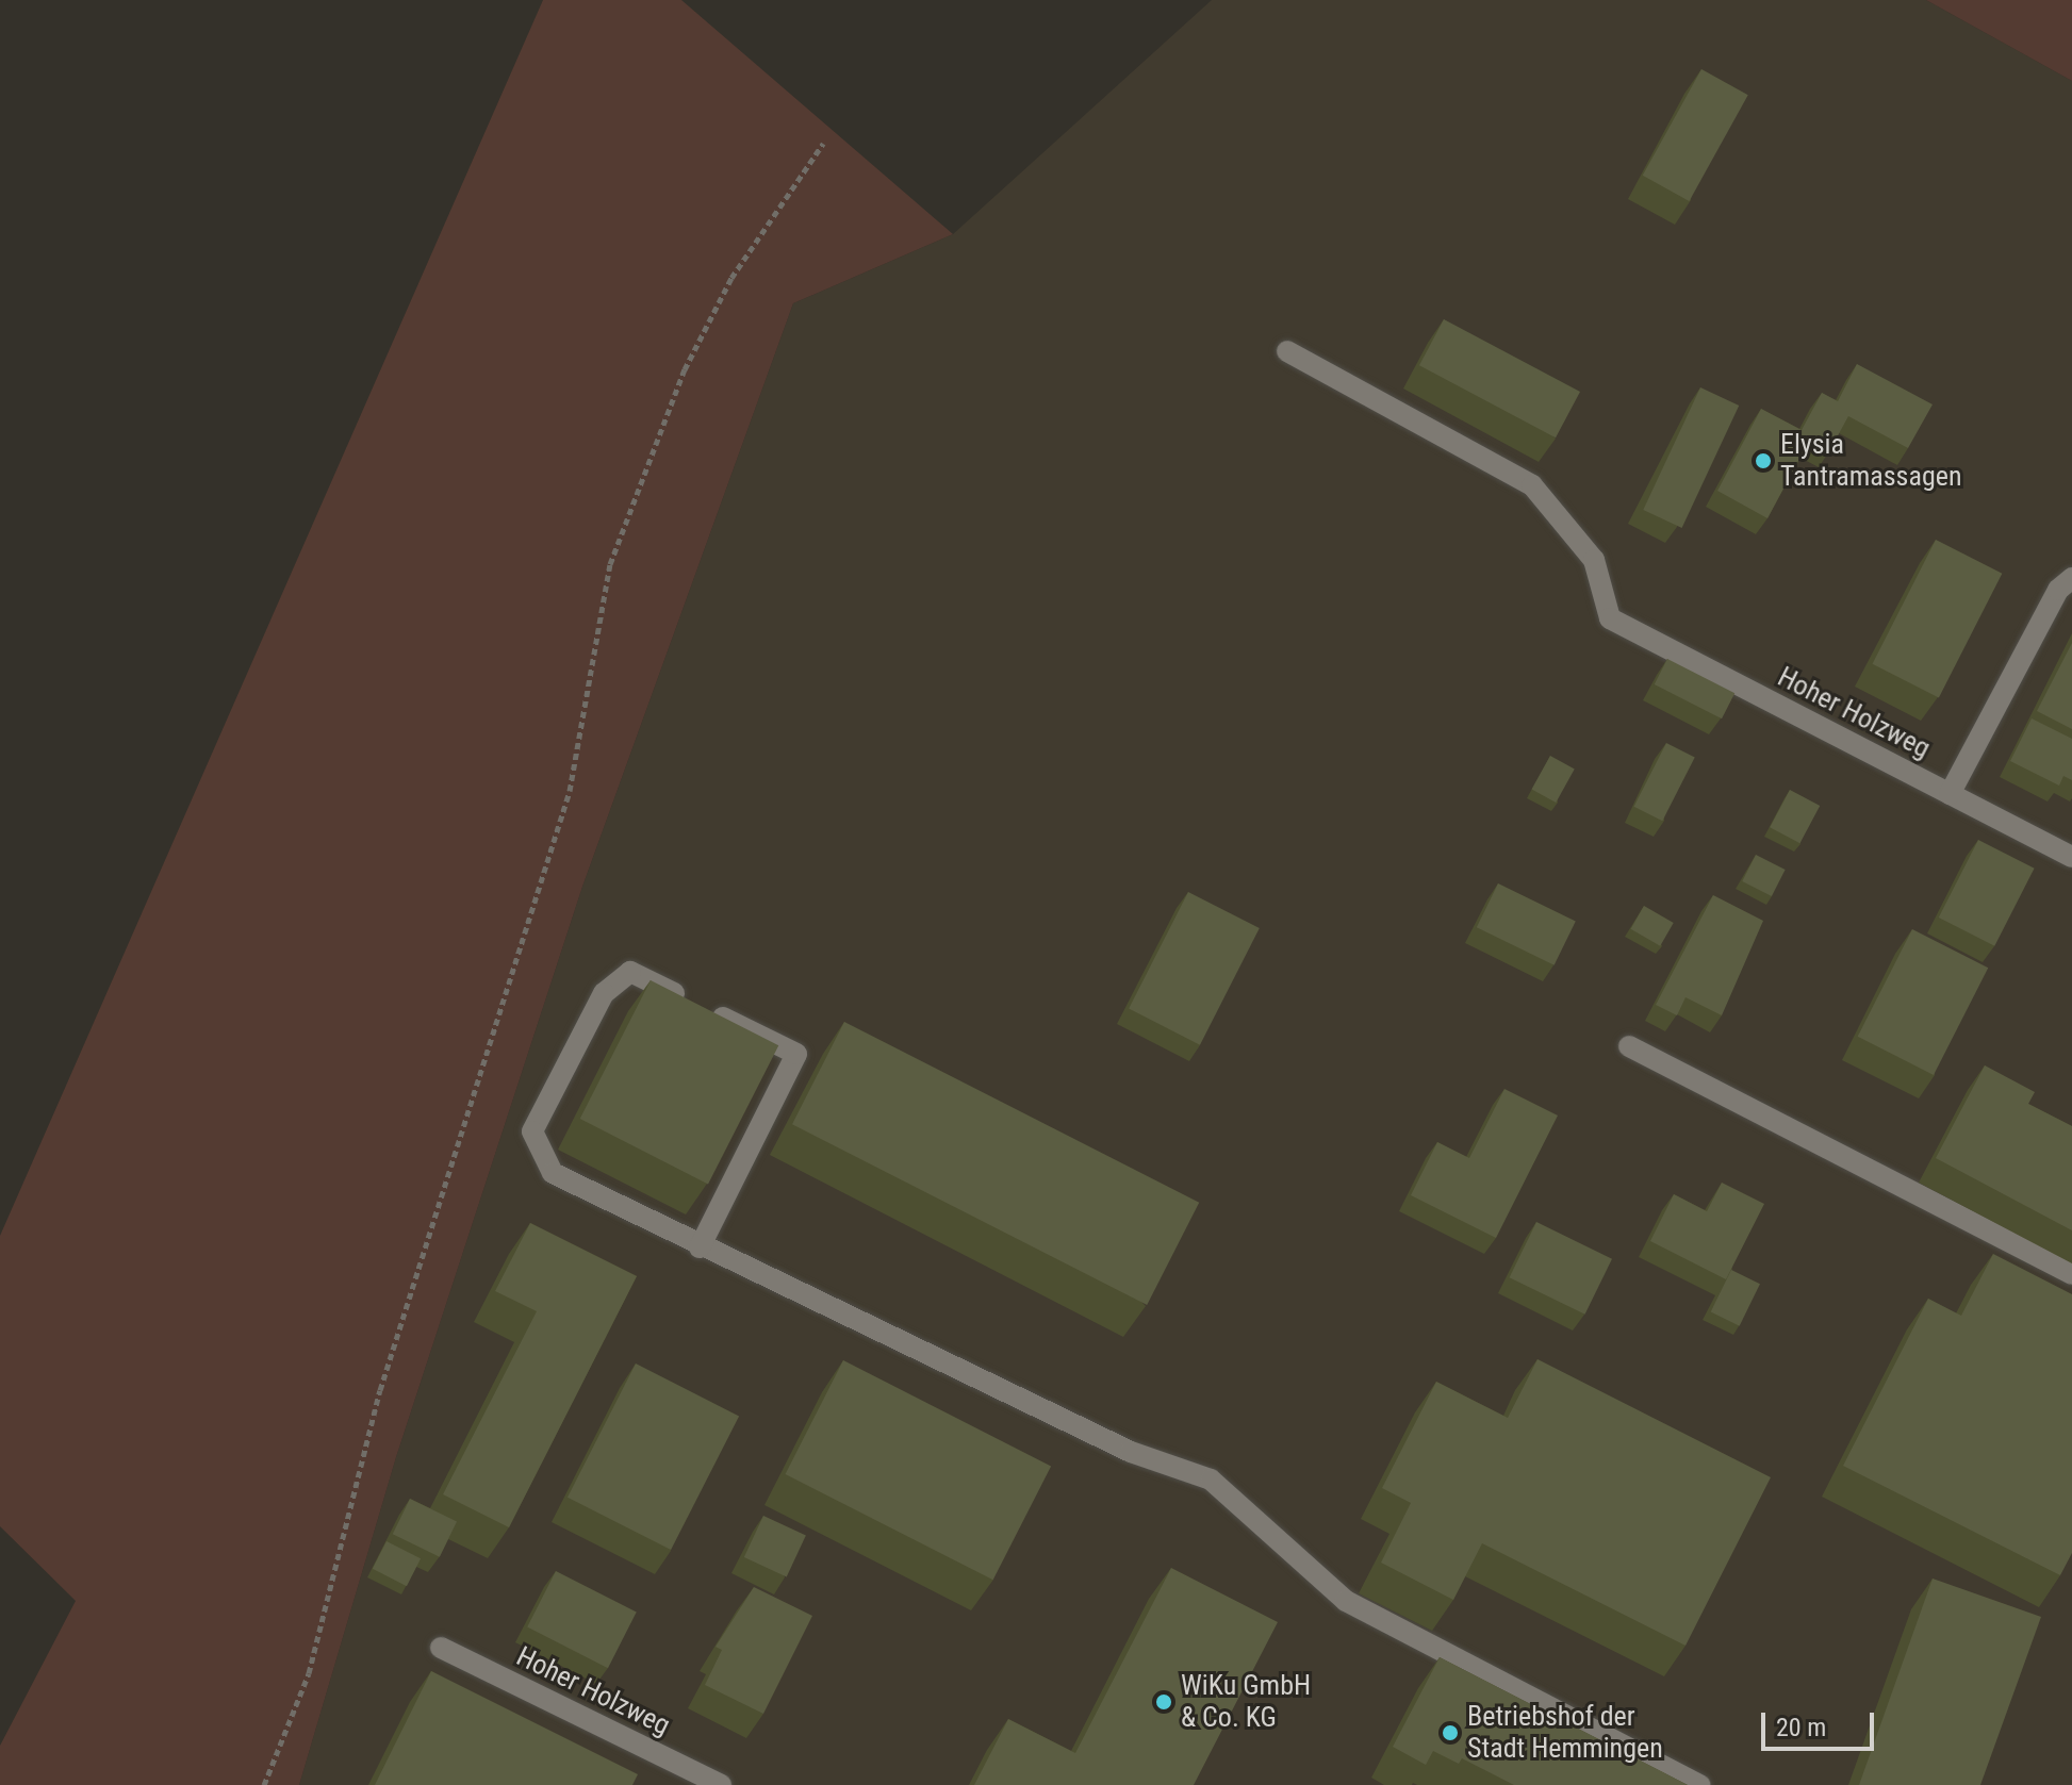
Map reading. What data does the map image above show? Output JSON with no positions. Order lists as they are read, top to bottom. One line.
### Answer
{"streets":{"street":["Hoher Holzweg"]},"places":["Elysia Tantramassagen","WiKu GmbH & Co. KG","Betriebshof der Stadt Hemmingen"],"scale_bar":"20 m"}
